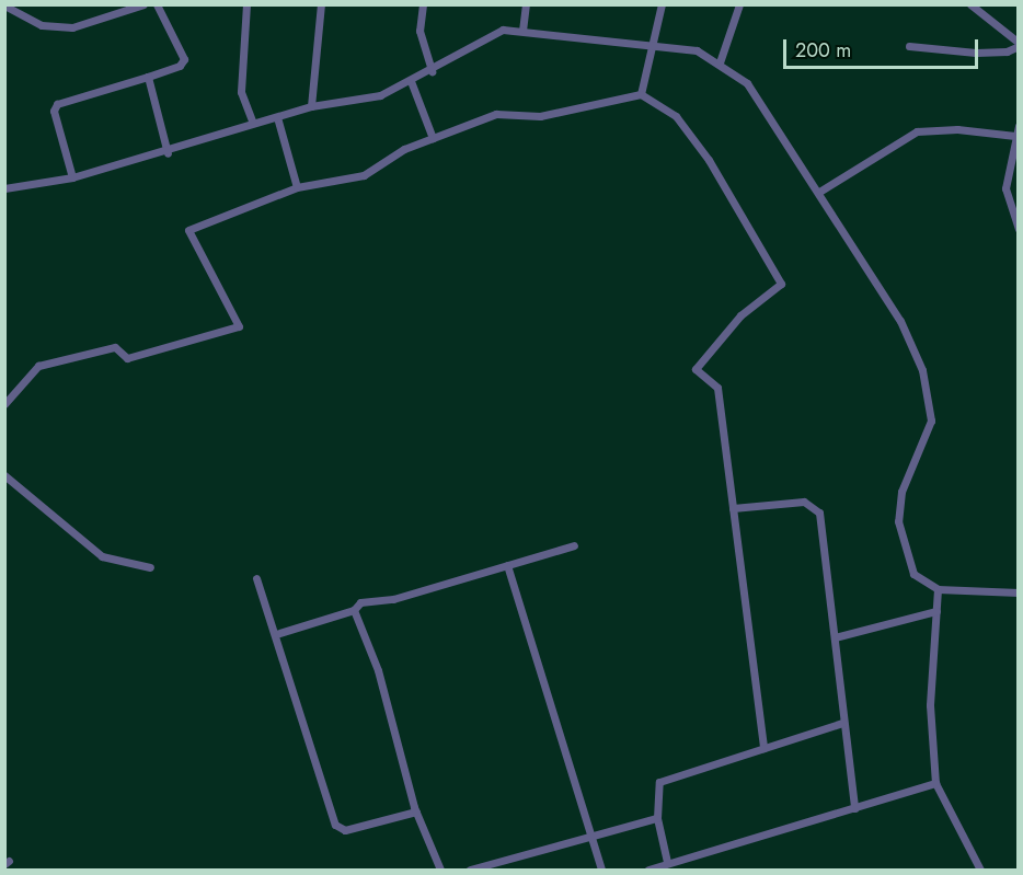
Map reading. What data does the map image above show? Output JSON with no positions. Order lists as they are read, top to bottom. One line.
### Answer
{"scale_bar":"200 m"}
